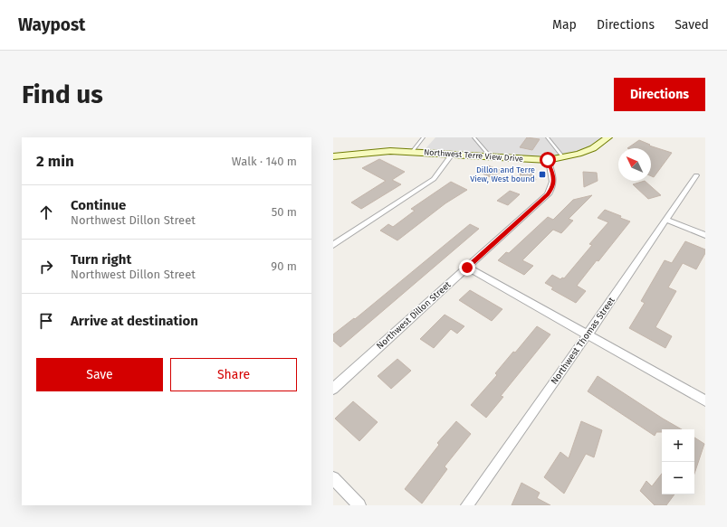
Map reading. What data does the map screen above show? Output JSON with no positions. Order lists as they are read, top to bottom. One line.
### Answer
{"streets":{"street":["Northwest Terre View Drive","Northwest Dillon Street","Northwest Thomas Street"]},"crossings":[["Northwest Terre View Drive","Northwest Dillon Street"]],"places":{"transit":["Dillon and Terre View, West bound"]},"north":"top left","page":{"header":"Waypost","nav":["Map","Directions","Saved"],"buttons":["Directions",["Save","Share"]],"title":"Find us","heading":["2 min","Walk · 140 m"],"list":[["Continue","Northwest Dillon Street","50 m"],["Turn right","Northwest Dillon Street","90 m"],"Arrive at destination"],"map_buttons":["+","−"]}}
